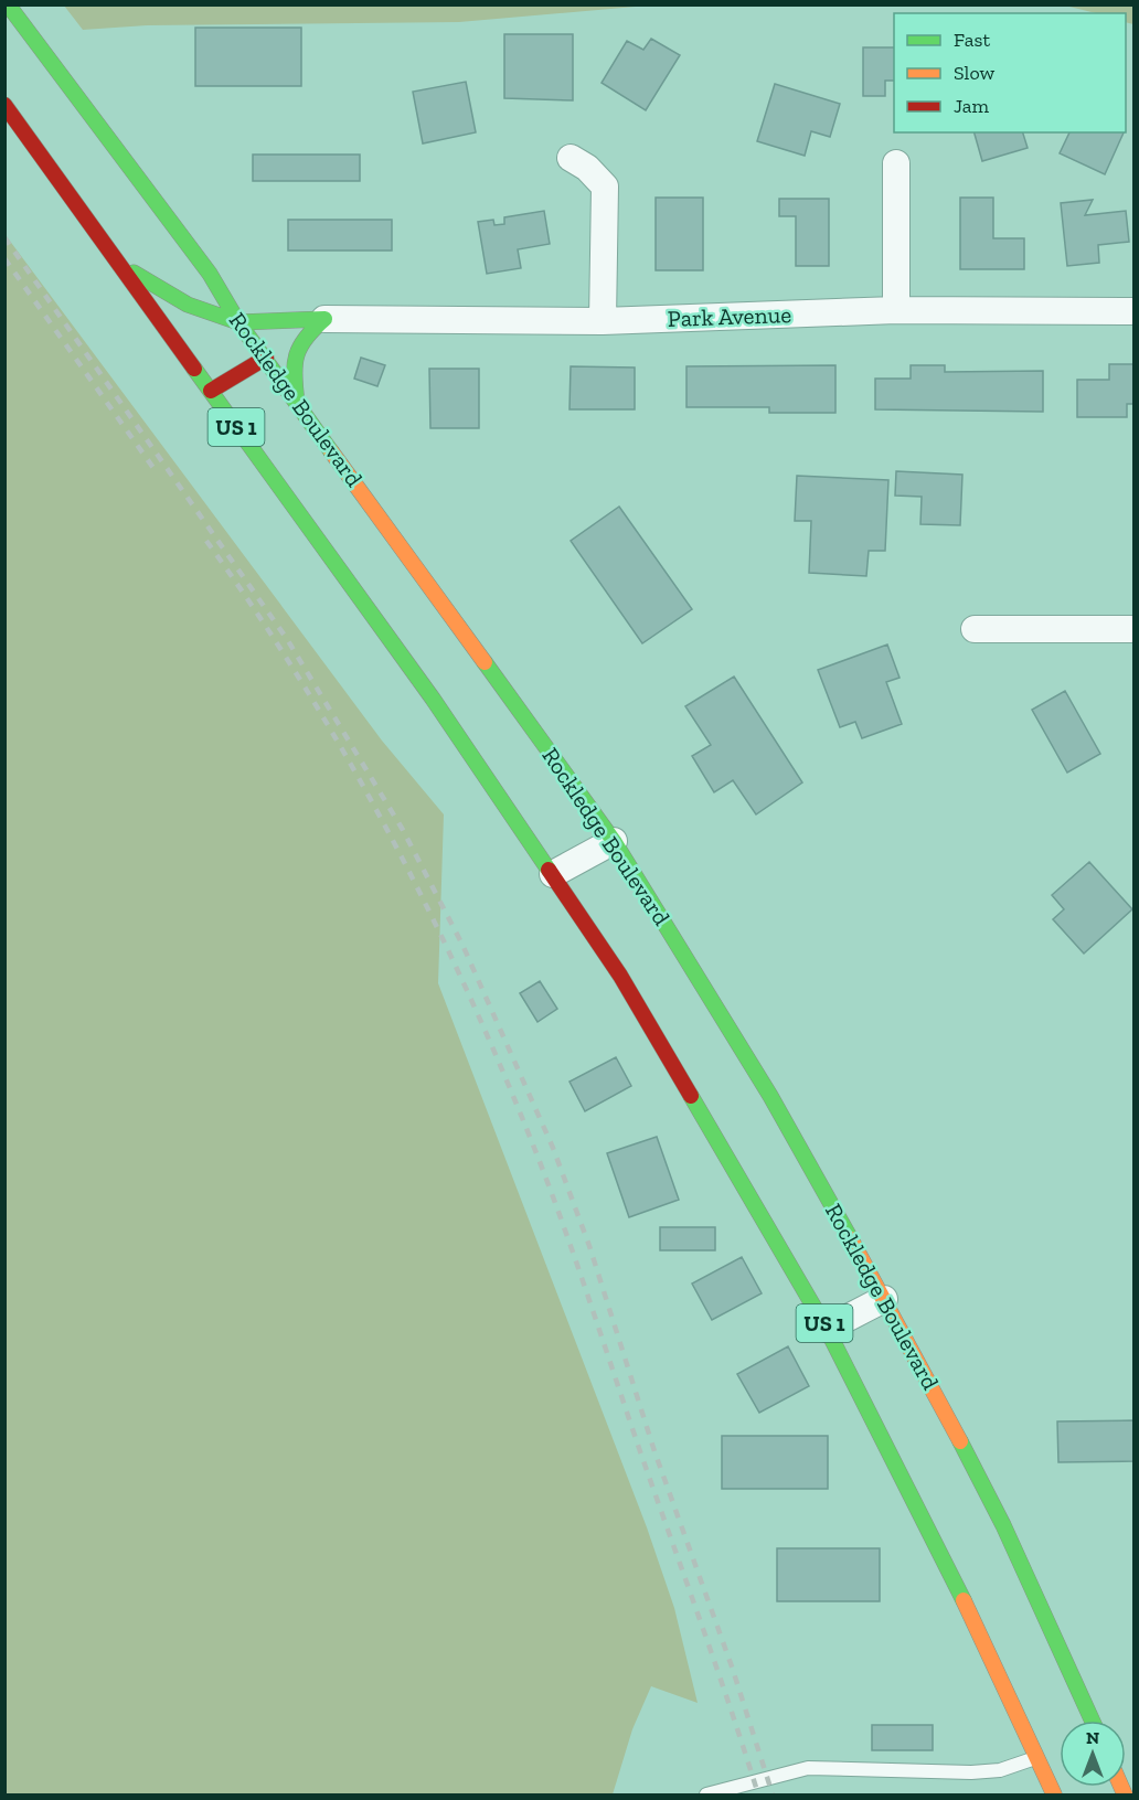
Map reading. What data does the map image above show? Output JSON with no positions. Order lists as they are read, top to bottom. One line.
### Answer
{"streets":{"main road":["Rockledge Boulevard","US 1"],"street":["Park Avenue"]},"legend":["Fast","Slow","Jam"],"north":"top"}
